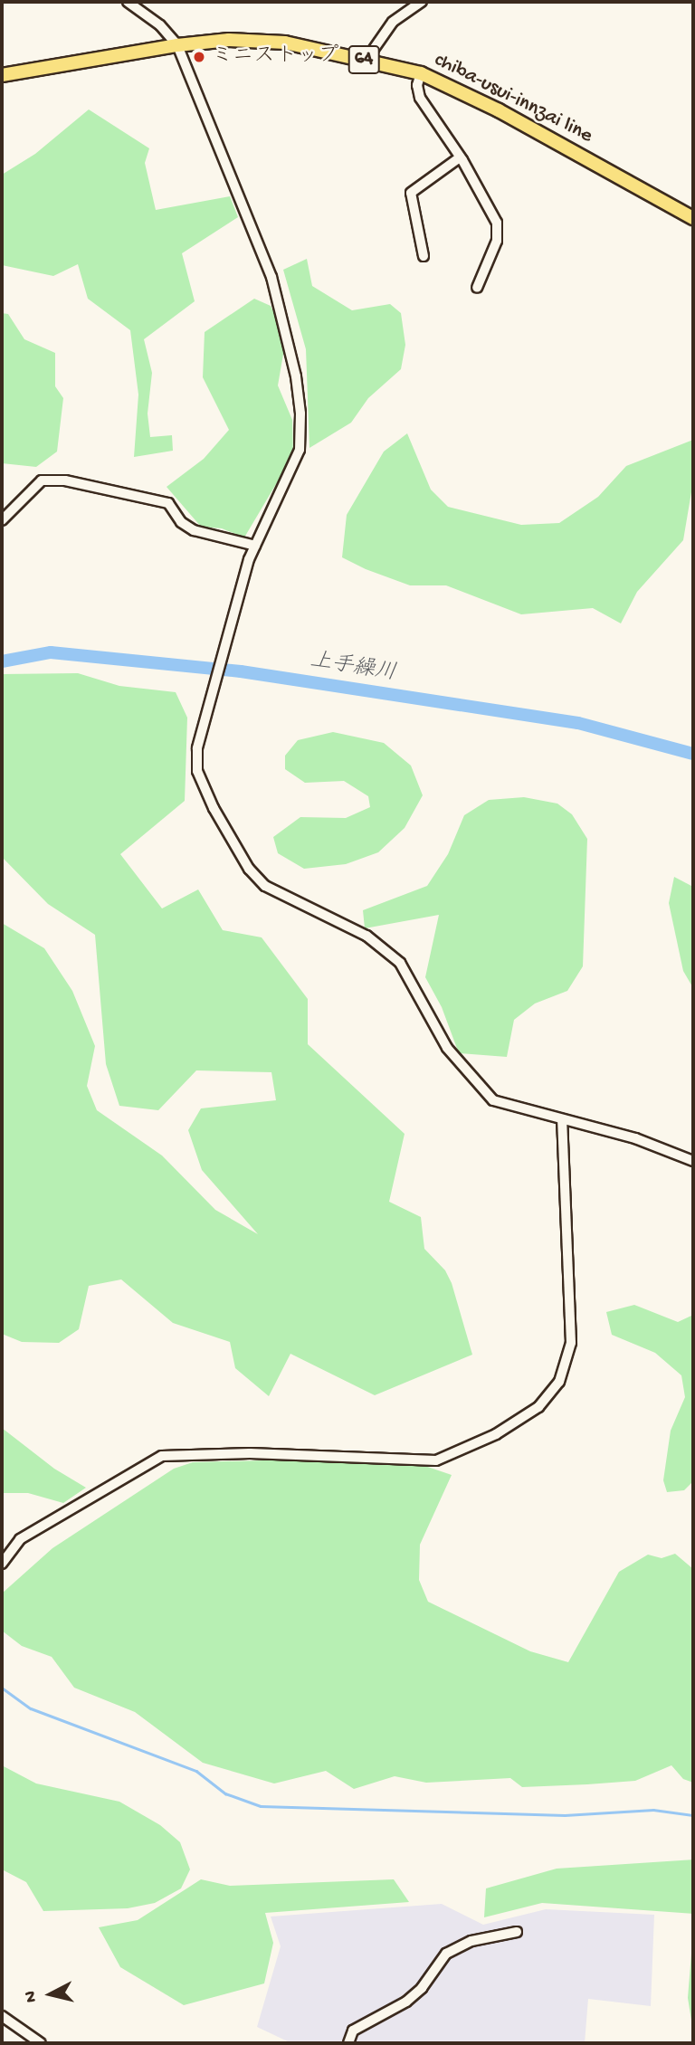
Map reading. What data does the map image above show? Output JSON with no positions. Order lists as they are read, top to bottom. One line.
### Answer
{"streets":{"main road":["64","chiba-usui-innzai line"]},"water":["上手繰川"],"places":["ミニストップ"],"north":"left"}
